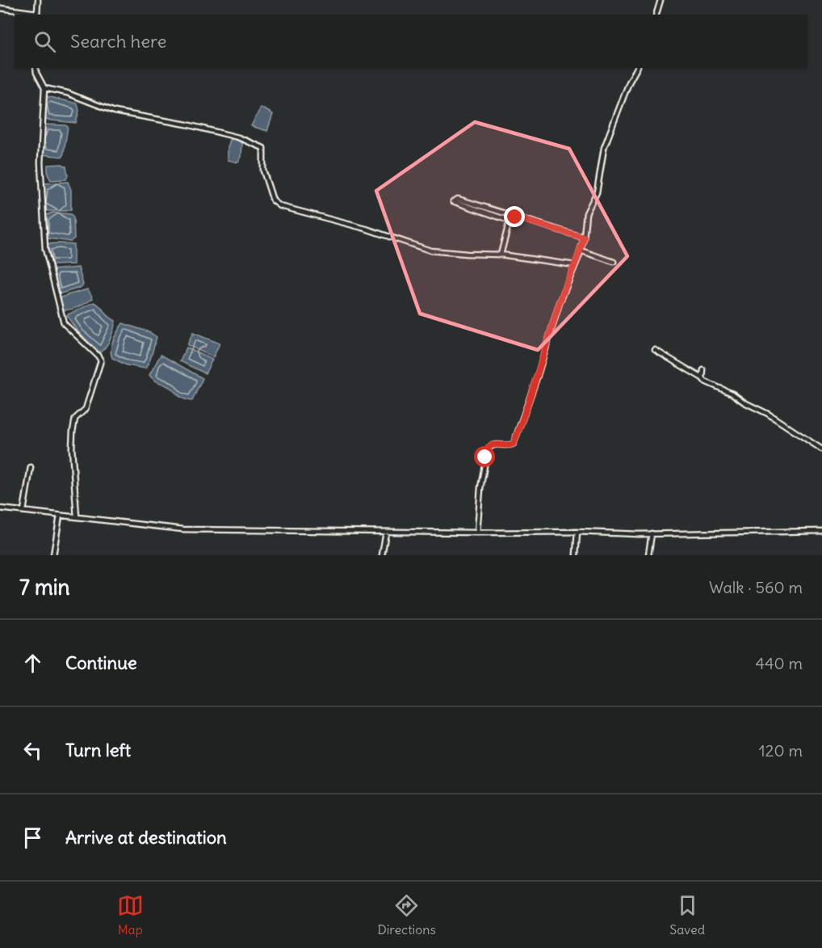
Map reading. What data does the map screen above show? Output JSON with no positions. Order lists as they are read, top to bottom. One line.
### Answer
{"page":{"search":"Search here","heading":["7 min","Walk · 560 m"],"list":[["Continue","440 m"],["Turn left","120 m"],"Arrive at destination"],"nav":["Map","Directions","Saved"]}}
